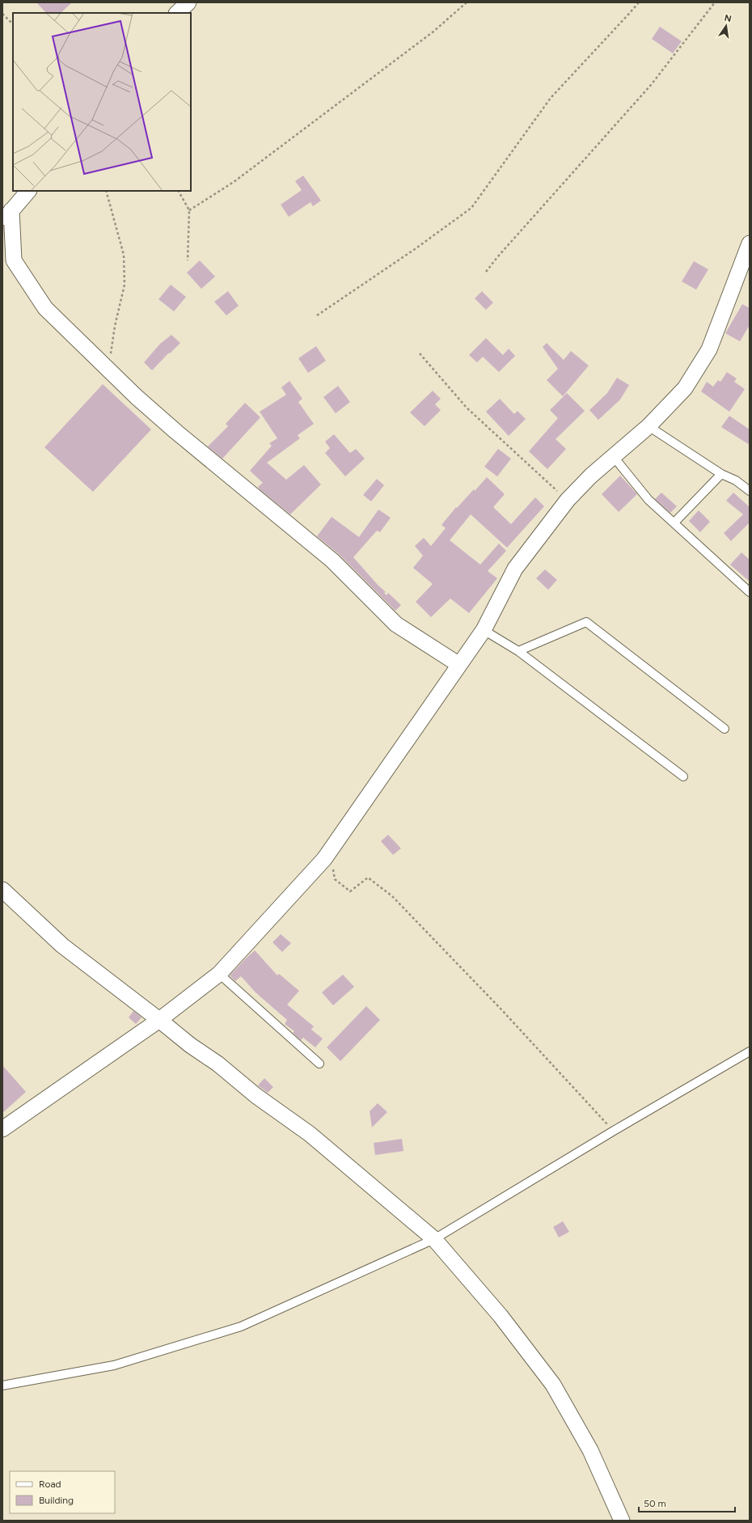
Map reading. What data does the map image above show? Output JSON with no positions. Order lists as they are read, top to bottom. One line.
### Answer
{"legend":["Road","Building"],"scale_bar":"50 m","north":"top"}
